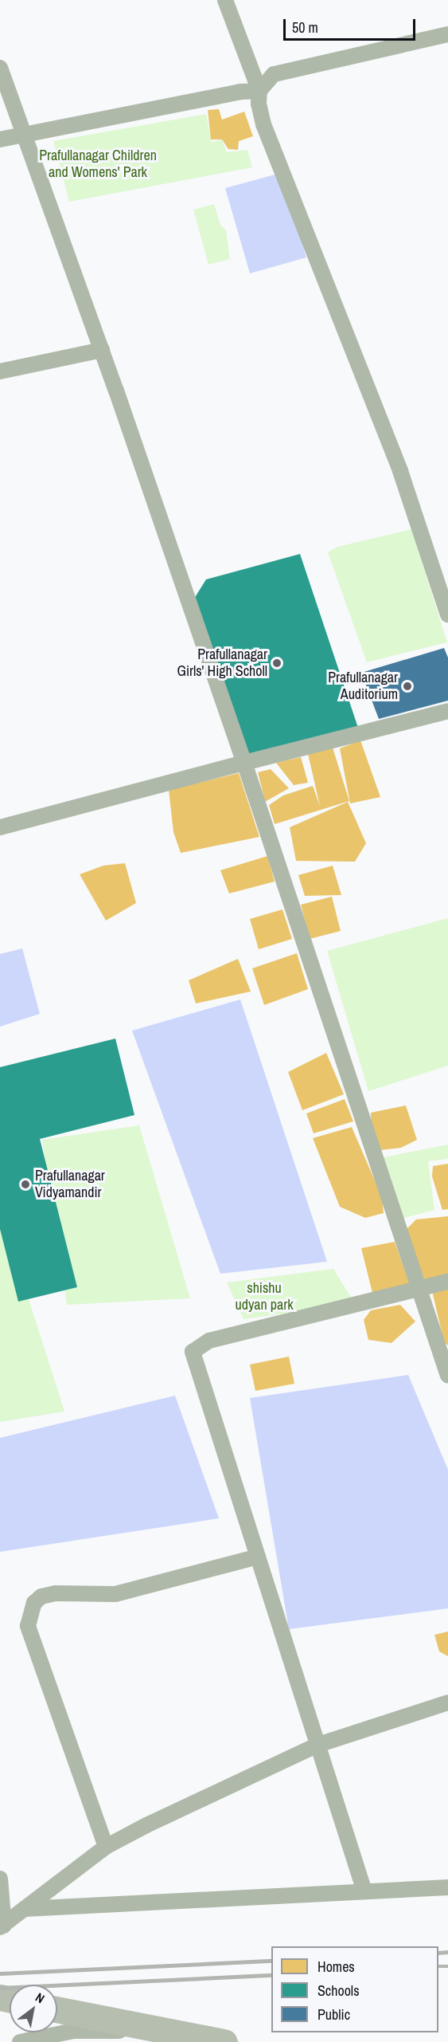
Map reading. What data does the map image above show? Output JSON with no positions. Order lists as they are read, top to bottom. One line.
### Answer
{"parks":["Prafullanagar Children and Womens' Park","shishu udyan park"],"places":["Prafullanagar Girls' High Scholl","Prafullanagar Auditorium","Prafullanagar Vidyamandir"],"legend":["Homes","Schools","Public"],"scale_bar":"50 m","north":"top right"}
